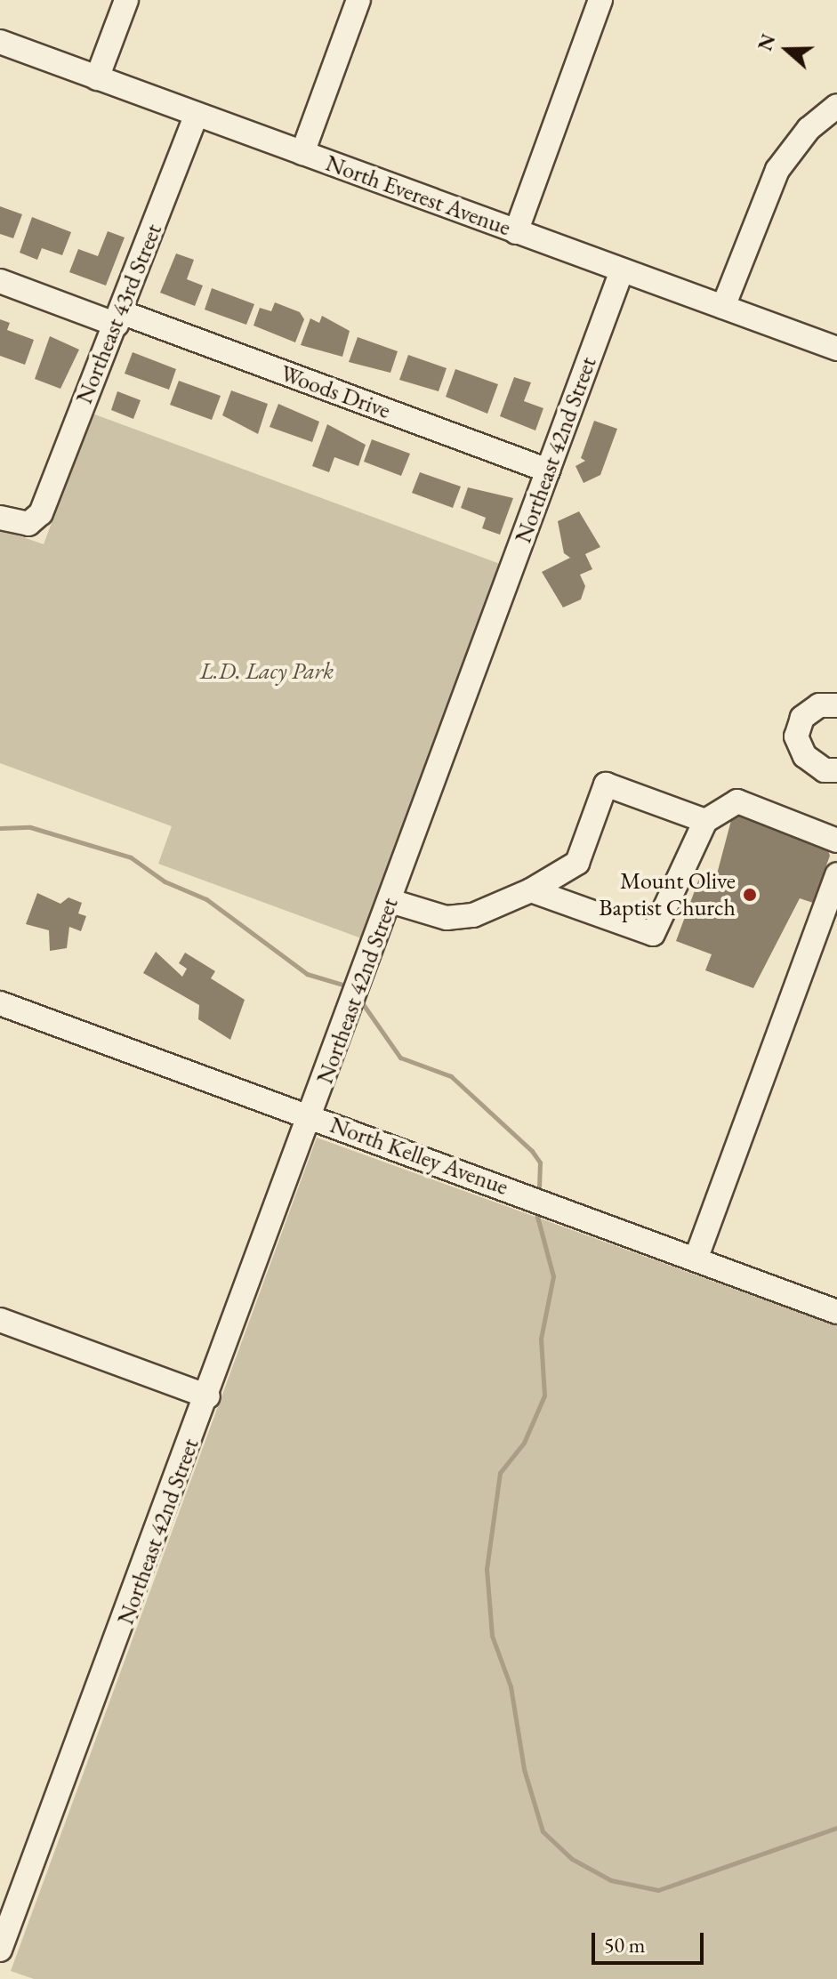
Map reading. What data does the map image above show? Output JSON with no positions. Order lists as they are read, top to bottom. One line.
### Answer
{"streets":{"street":["North Everest Avenue","Northeast 43rd Street","Woods Drive","Northeast 42nd Street","North Kelley Avenue"]},"crossings":[["North Everest Avenue","Northeast 43rd Street"],["North Everest Avenue","Northeast 42nd Street"],["Northeast 43rd Street","Woods Drive"],["Woods Drive","Northeast 42nd Street"],["Northeast 42nd Street","North Kelley Avenue"]],"parks":["L.D. Lacy Park"],"places":["Mount Olive Baptist Church"],"scale_bar":"50 m","north":"left"}
